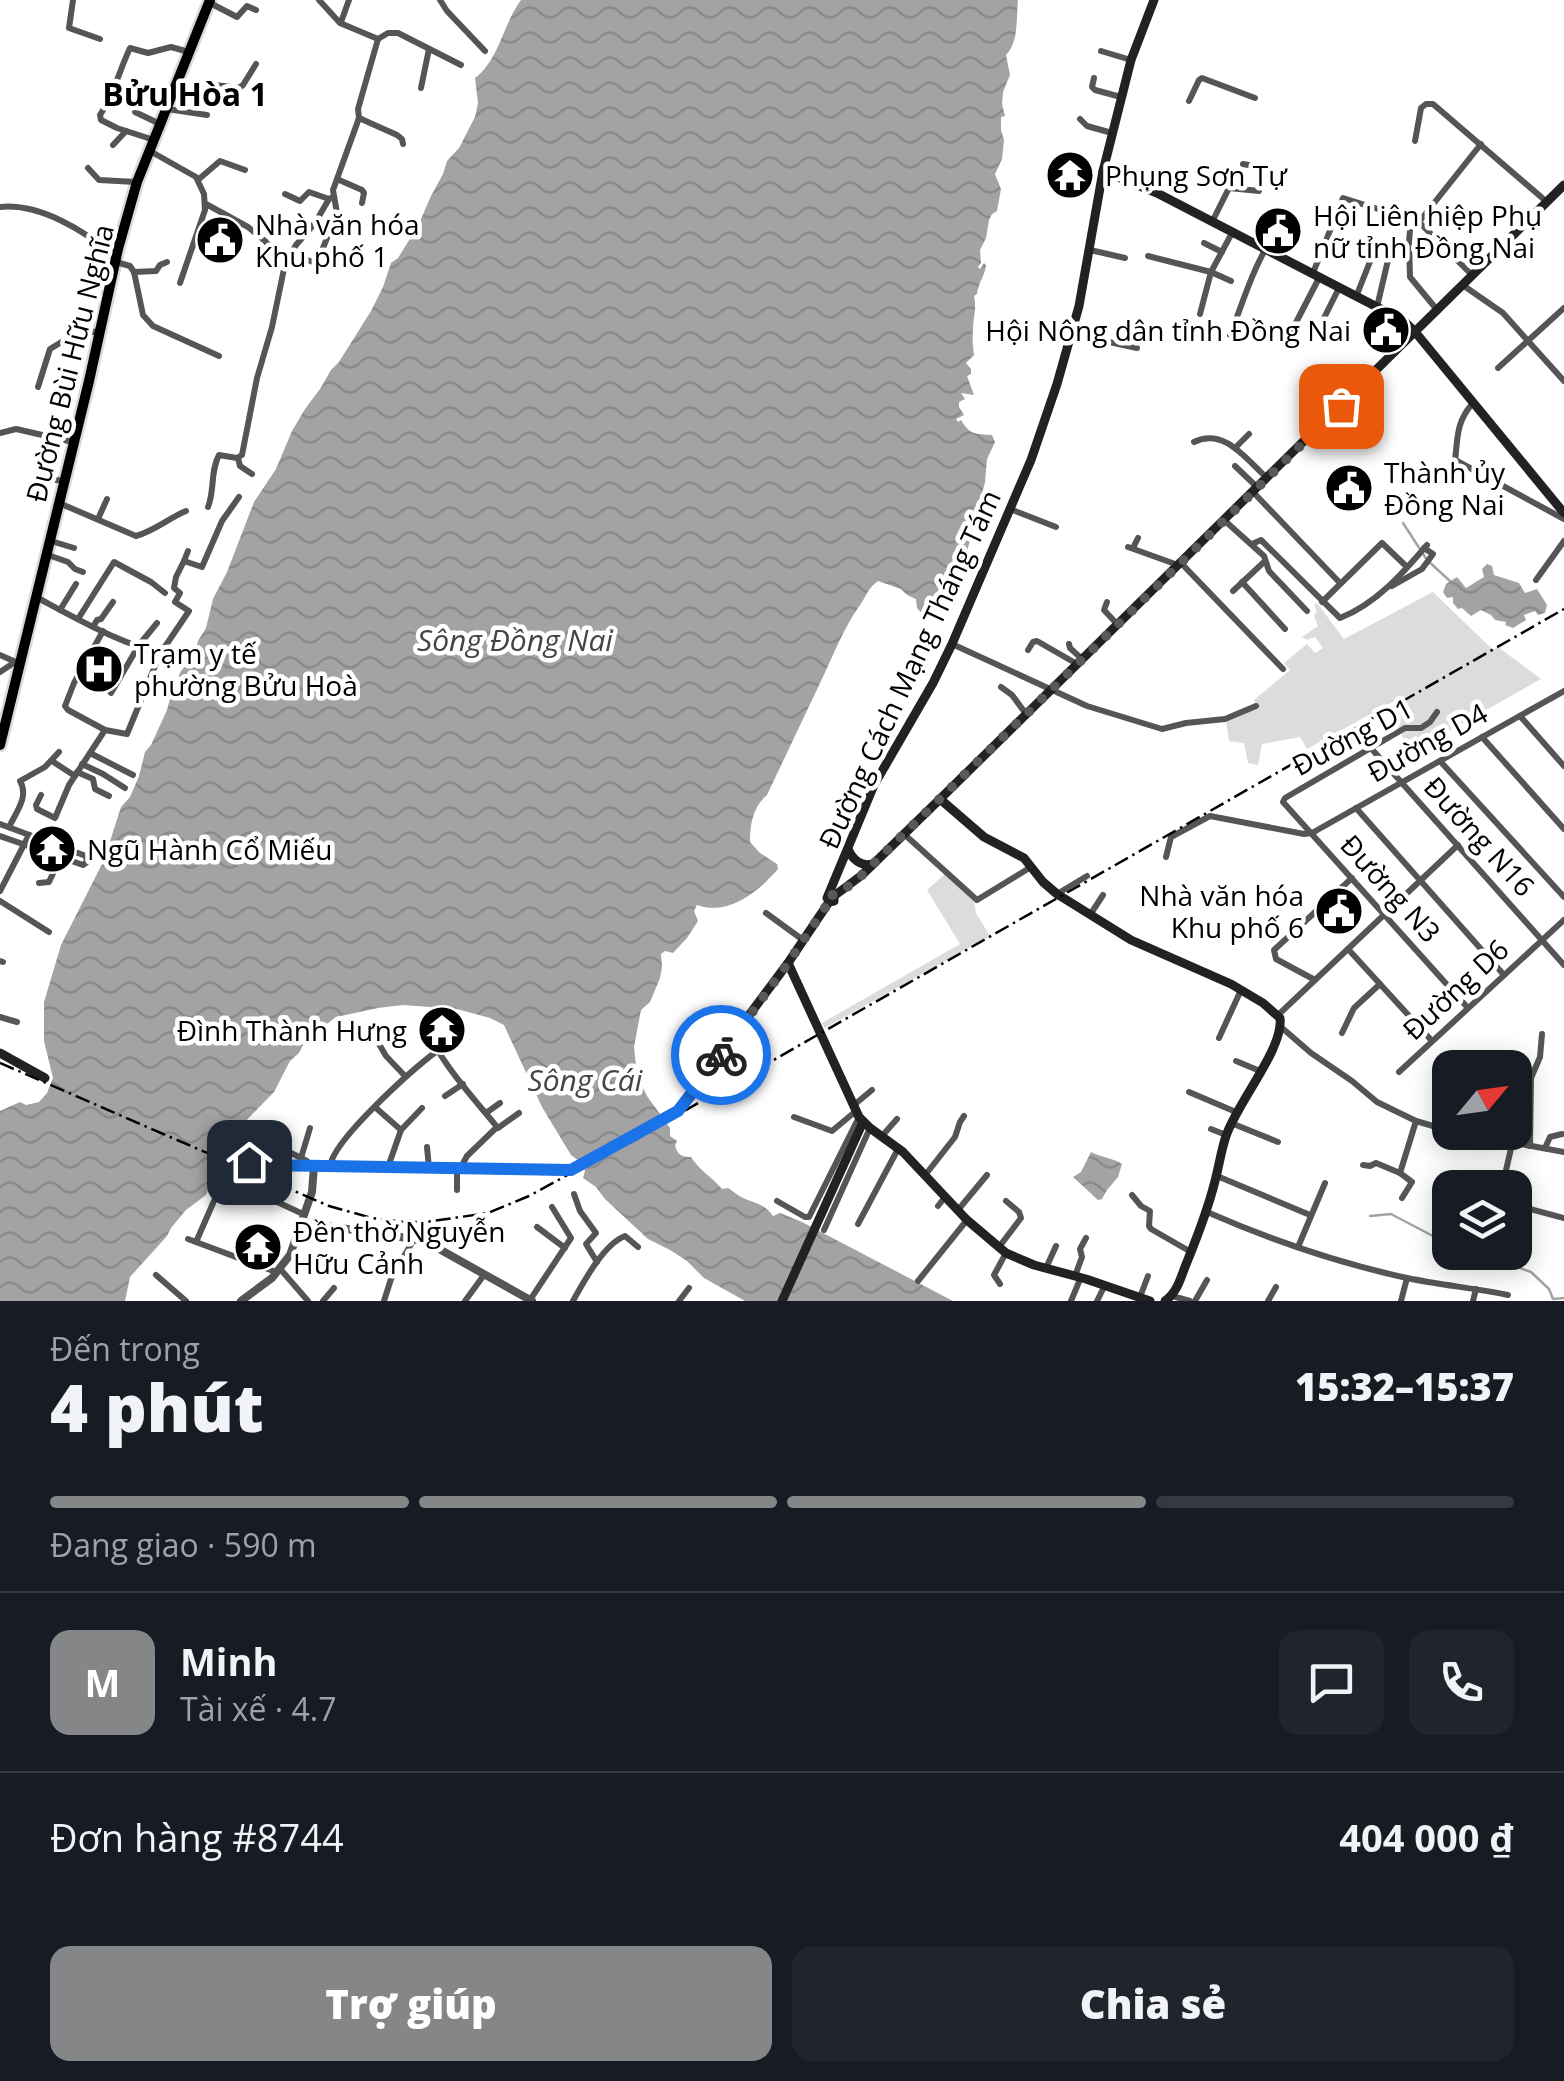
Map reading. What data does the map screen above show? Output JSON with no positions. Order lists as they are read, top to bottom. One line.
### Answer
{"streets":{"main road":["Đường Bùi Hữu Nghĩa","Đường Cách Mạng Tháng Tám"],"street":["Đường D1","Đường D4","Đường N16","Đường N3","Đường D6"]},"crossings":[["Đường D1","Đường N16"],["Đường D1","Đường N3"],["Đường D4","Đường N16"],["Đường D4","Đường N3"],["Đường N16","Đường D6"],["Đường N3","Đường D6"]],"districts":["Bửu Hòa 1"],"water":["Sông Đồng Nai","Sông Cái"],"places":{"temple":["Phụng Sơn Tự","Ngũ Hành Cổ Miếu","Đình Thành Hưng","Đền thờ Nguyễn Hữu Cảnh"],"public building":["Hội Liên hiệp Phụ nữ tỉnh Đồng Nai","Nhà văn hóa Khu phố 1","Hội Nông dân tỉnh Đồng Nai","Thành ủy Đồng Nai","Nhà văn hóa Khu phố 6"],"hospital":["Trạm y tế phường Bửu Hoà"]},"north":"top right","page":{"heading":["4 phút","Đến trong","15:32–15:37"],"panel":["Minh","Tài xế · 4.7","Đơn hàng #8744","404 000 ₫"],"bar":"Đang giao · 590 m","round":"M","buttons":["Trợ giúp","Chia sẻ"]}}
